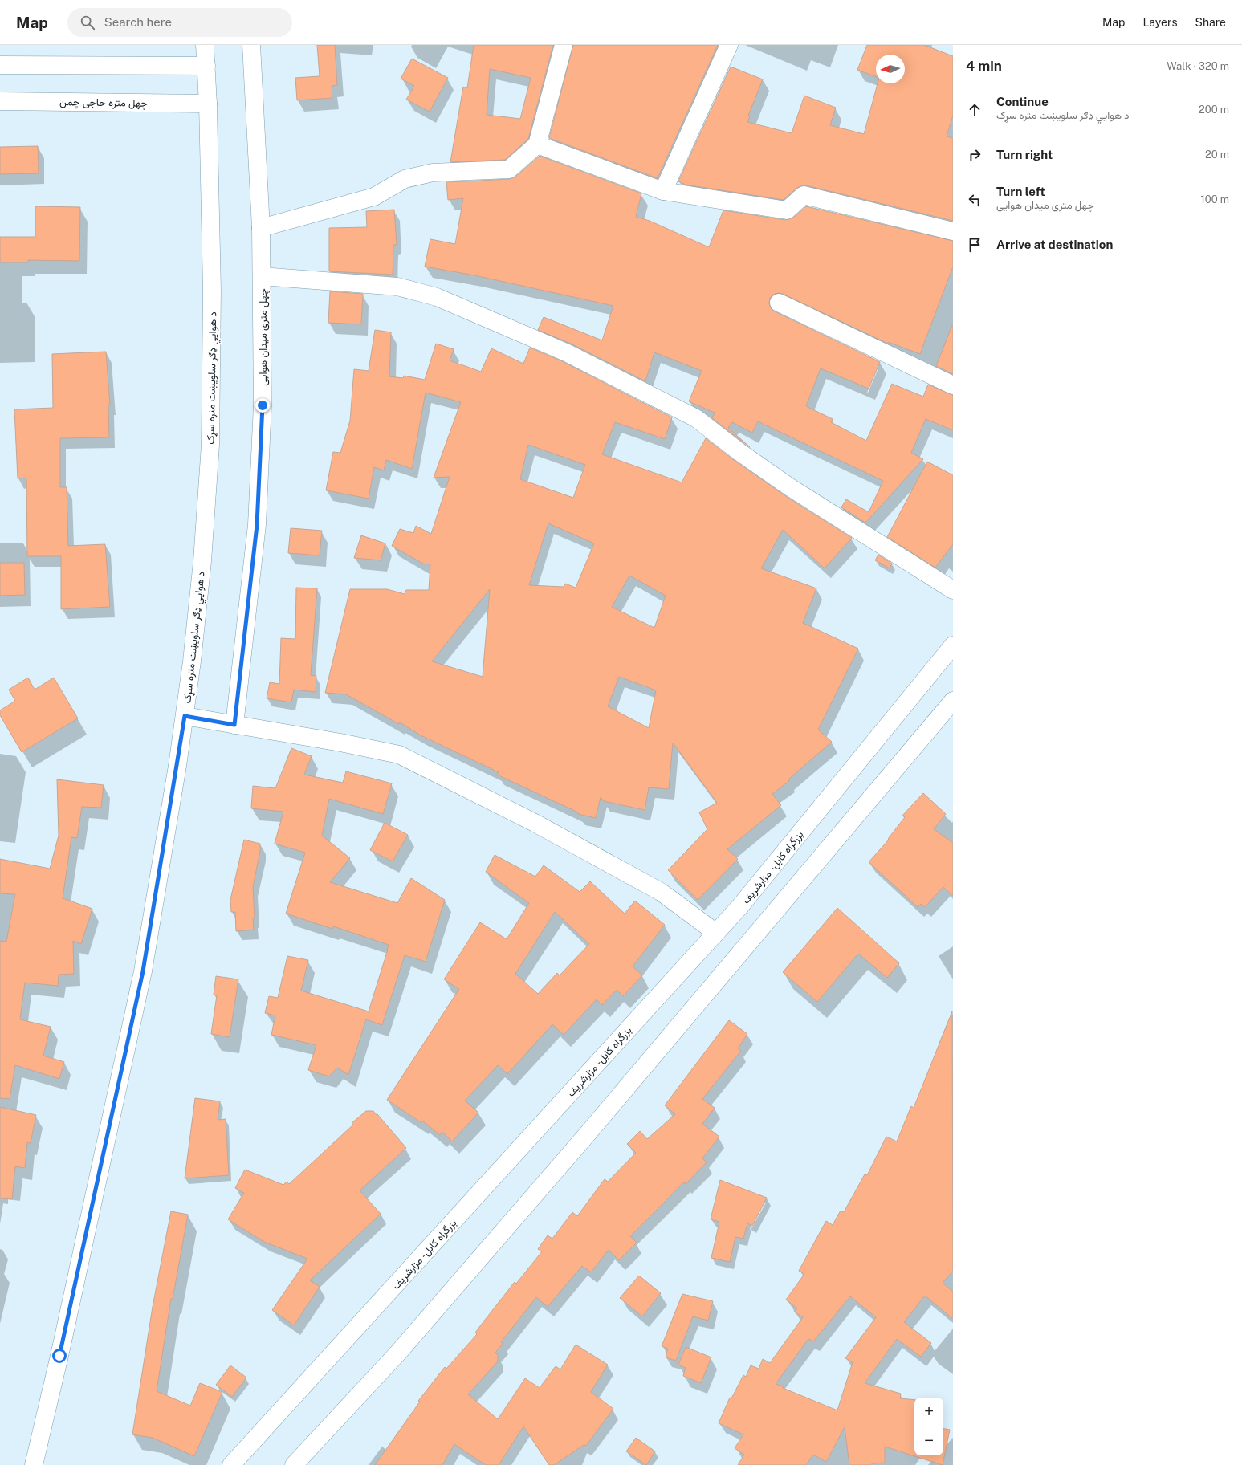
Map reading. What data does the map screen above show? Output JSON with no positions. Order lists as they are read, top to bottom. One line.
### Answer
{"streets":{"main road":["چهل متره حاجی چمن","چهل متری میدان هوایی","د هوايي ډګر سلویښت متره سړک","بزرگراه کابل - مزارشریف"]},"crossings":[["چهل متره حاجی چمن","د هوايي ډګر سلویښت متره سړک"]],"north":"left","page":{"header":"Map","search":"Search here","nav":["Map","Layers","Share"],"heading":["4 min","Walk · 320 m"],"list":[["Continue","د هوايي ډګر سلویښت متره سړک","200 m"],["Turn right","20 m"],["Turn left","چهل متری میدان هوایی","100 m"],"Arrive at destination"],"map_buttons":["+","−"]}}
